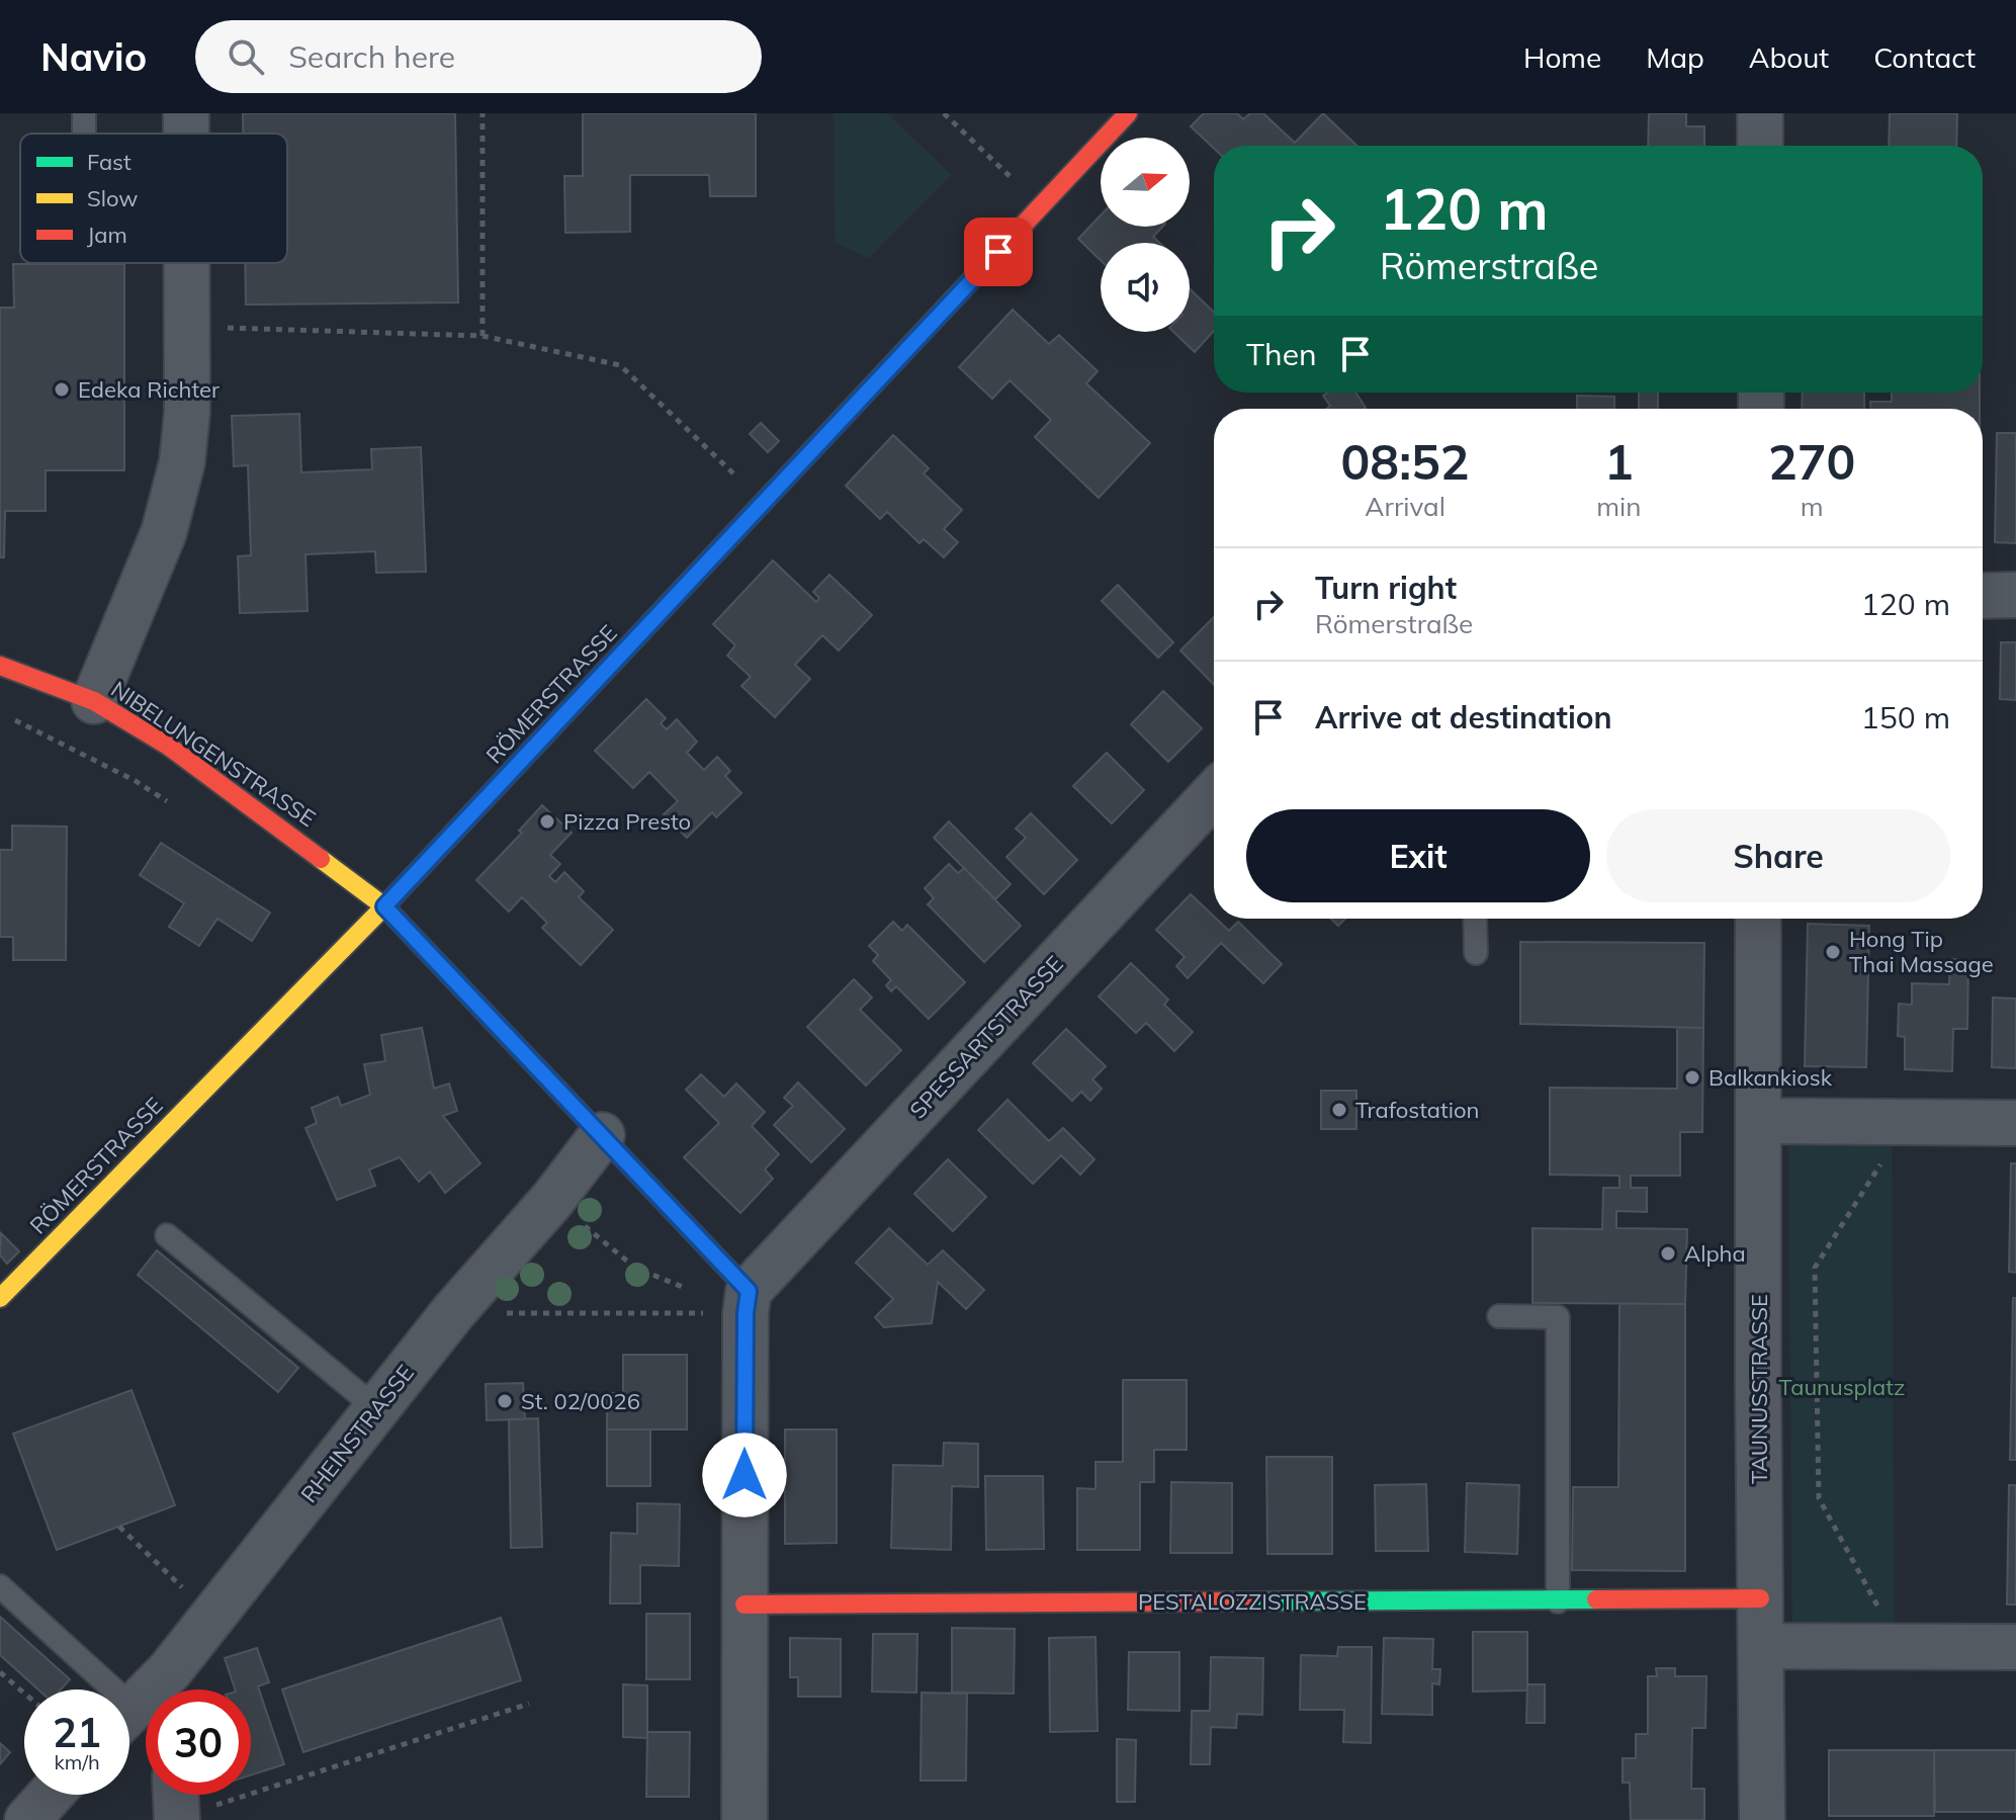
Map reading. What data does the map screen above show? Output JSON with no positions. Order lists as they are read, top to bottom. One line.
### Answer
{"streets":{"street":["RÖMERSTRASSE","NIBELUNGENSTRASSE","SPESSARTSTRASSE","TAUNUSSTRASSE","RHEINSTRASSE","PESTALOZZISTRASSE"]},"crossings":[["RÖMERSTRASSE","NIBELUNGENSTRASSE"],["NIBELUNGENSTRASSE","SPESSARTSTRASSE"],["NIBELUNGENSTRASSE","RHEINSTRASSE"],["TAUNUSSTRASSE","PESTALOZZISTRASSE"]],"parks":["Taunusplatz"],"places":["Edeka Richter","Pizza Presto","Hong Tip Thai Massage","Balkankiosk","Trafostation","Alpha","St. 02/0026"],"legend":["Fast","Slow","Jam"],"north":"right","page":{"header":"Navio","search":"Search here","nav":["Home","Map","About","Contact"],"turn":["120 m","Römerstraße"],"then":"Then","eta":["08:52","Arrival","1","min","270","m"],"list":[{"name":"Turn right","note":"Römerstraße","value":"120 m"},{"name":"Arrive at destination","value":"150 m"}],"buttons":["Exit","Share"],"speed":"21 km/h","limit":"30"}}
